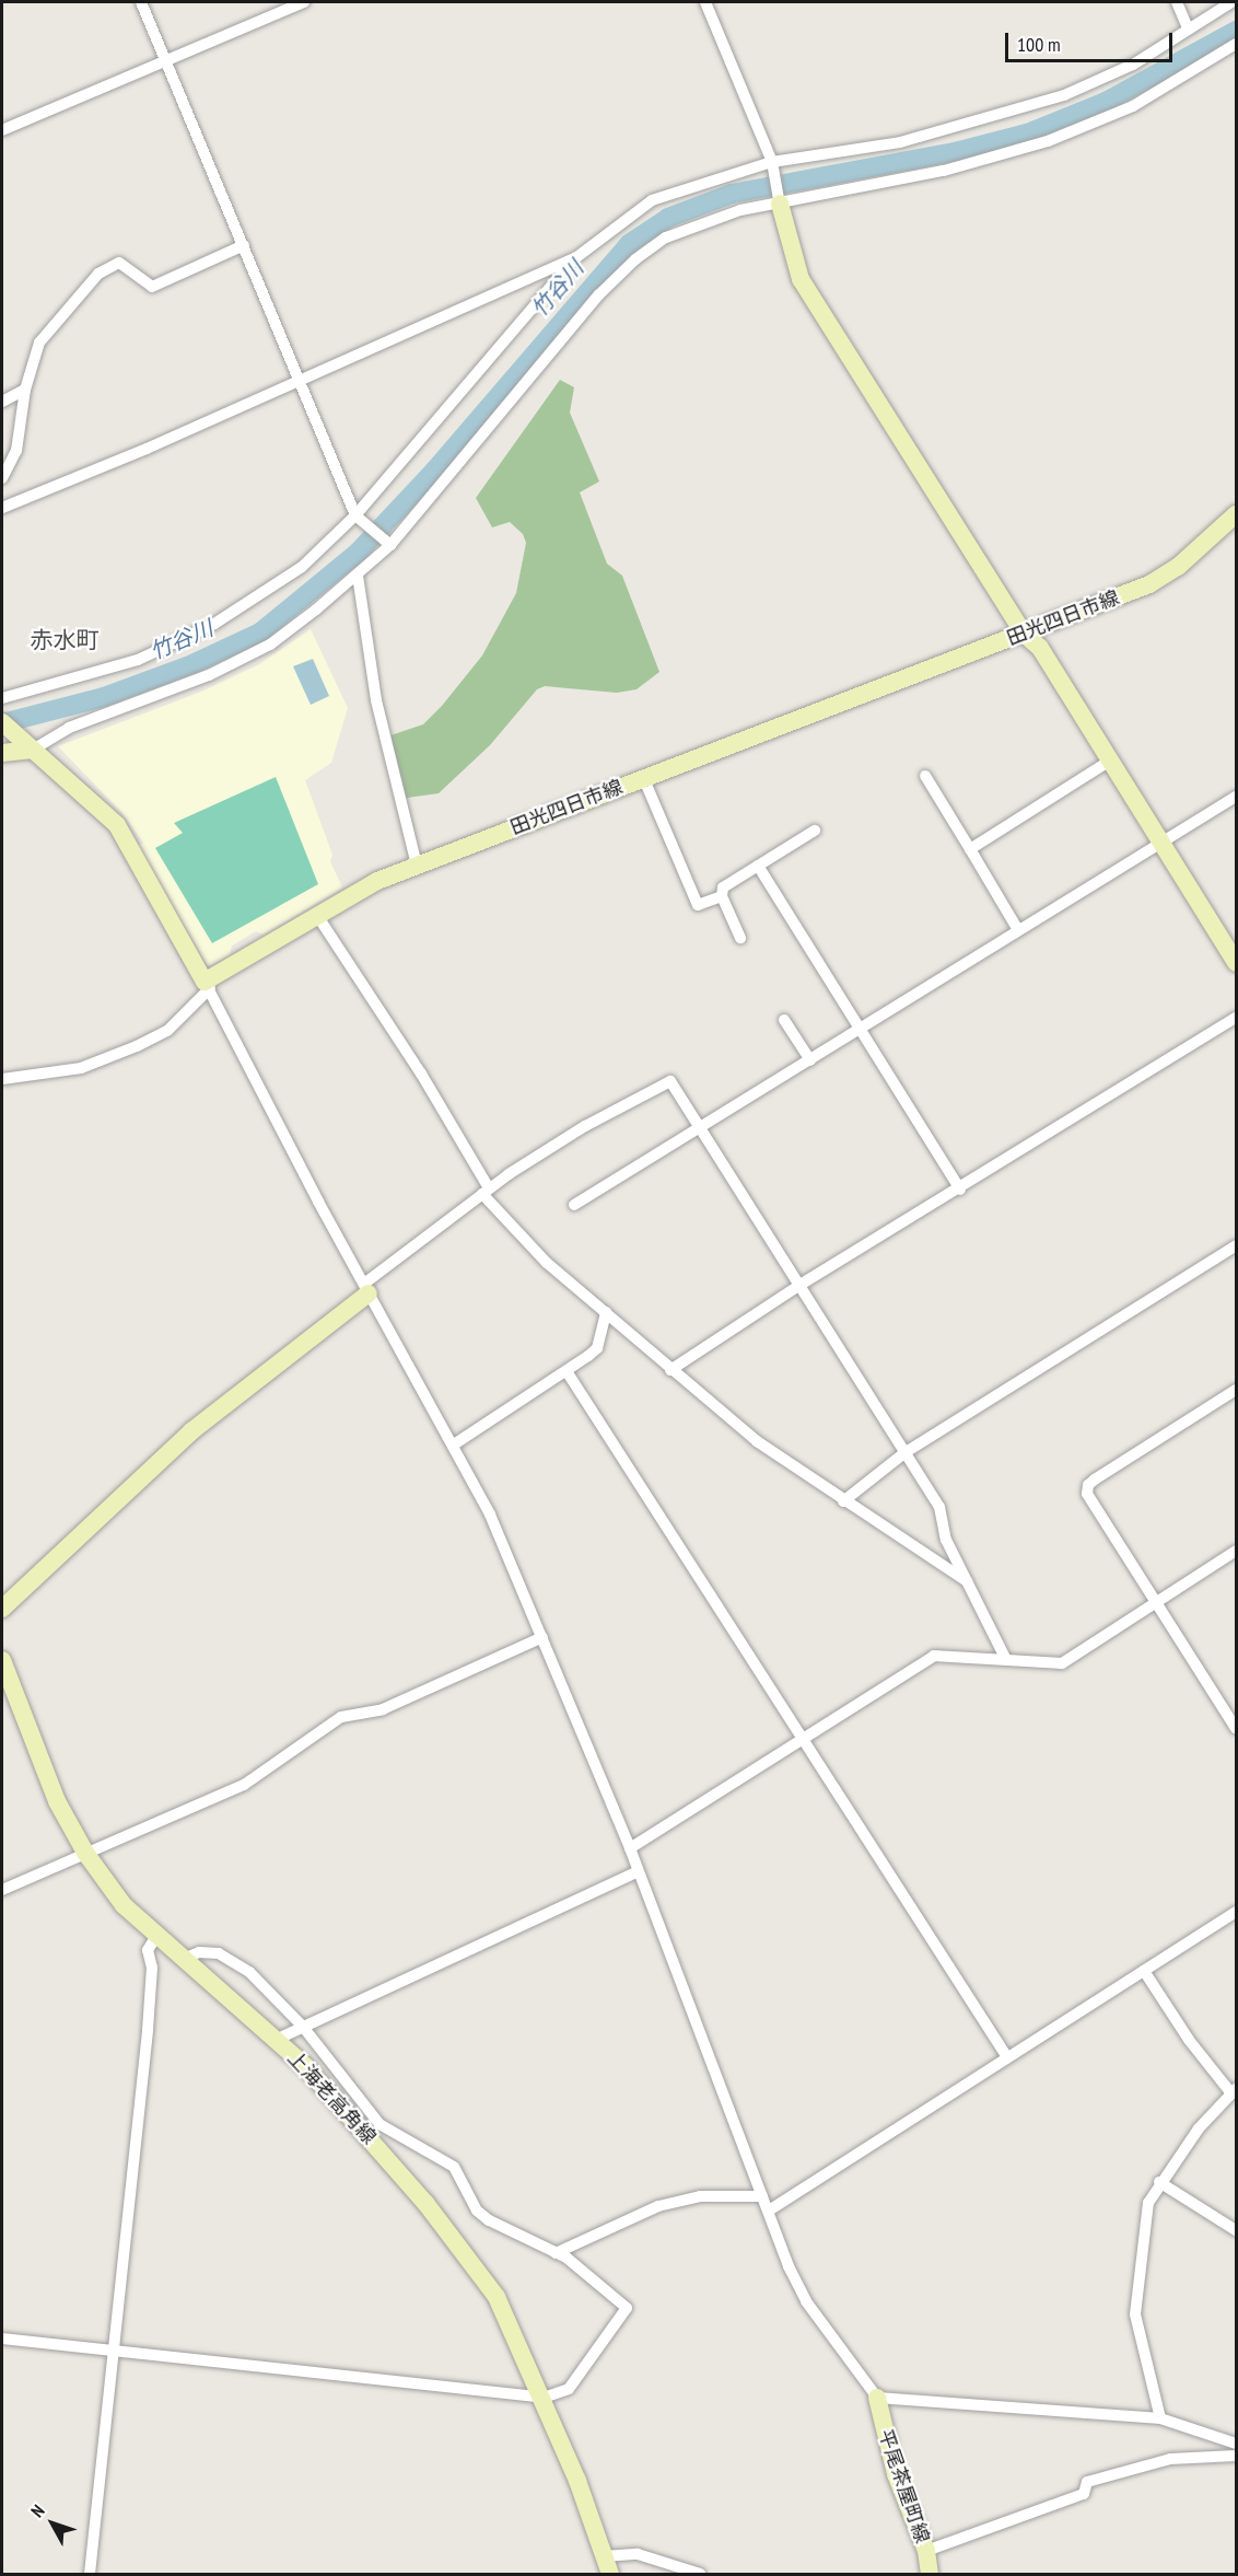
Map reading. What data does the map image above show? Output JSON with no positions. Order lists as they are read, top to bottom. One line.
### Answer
{"streets":{"main road":["田光四日市線","上海老高角線","平尾茶屋町線"]},"districts":["赤水町"],"water":["竹谷川"],"scale_bar":"100 m","north":"top left"}
